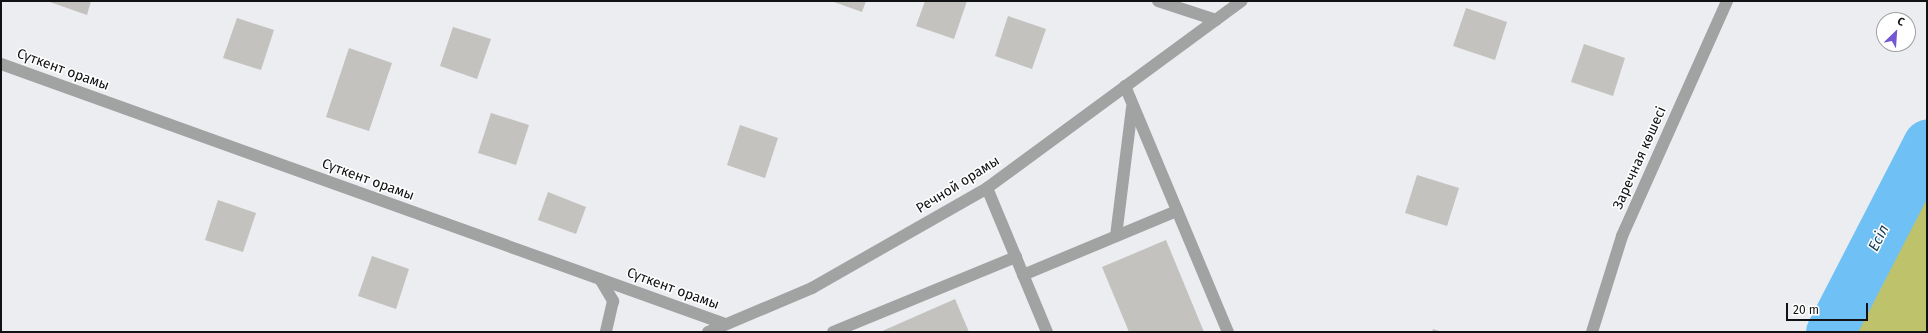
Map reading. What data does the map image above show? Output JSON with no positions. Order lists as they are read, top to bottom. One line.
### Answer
{"streets":{"street":["Сүткент орамы","Заречная көшесі","Речной орамы"]},"crossings":[["Сүткент орамы","Речной орамы"]],"water":["Есіл"],"scale_bar":"20 m","north":"top right"}
